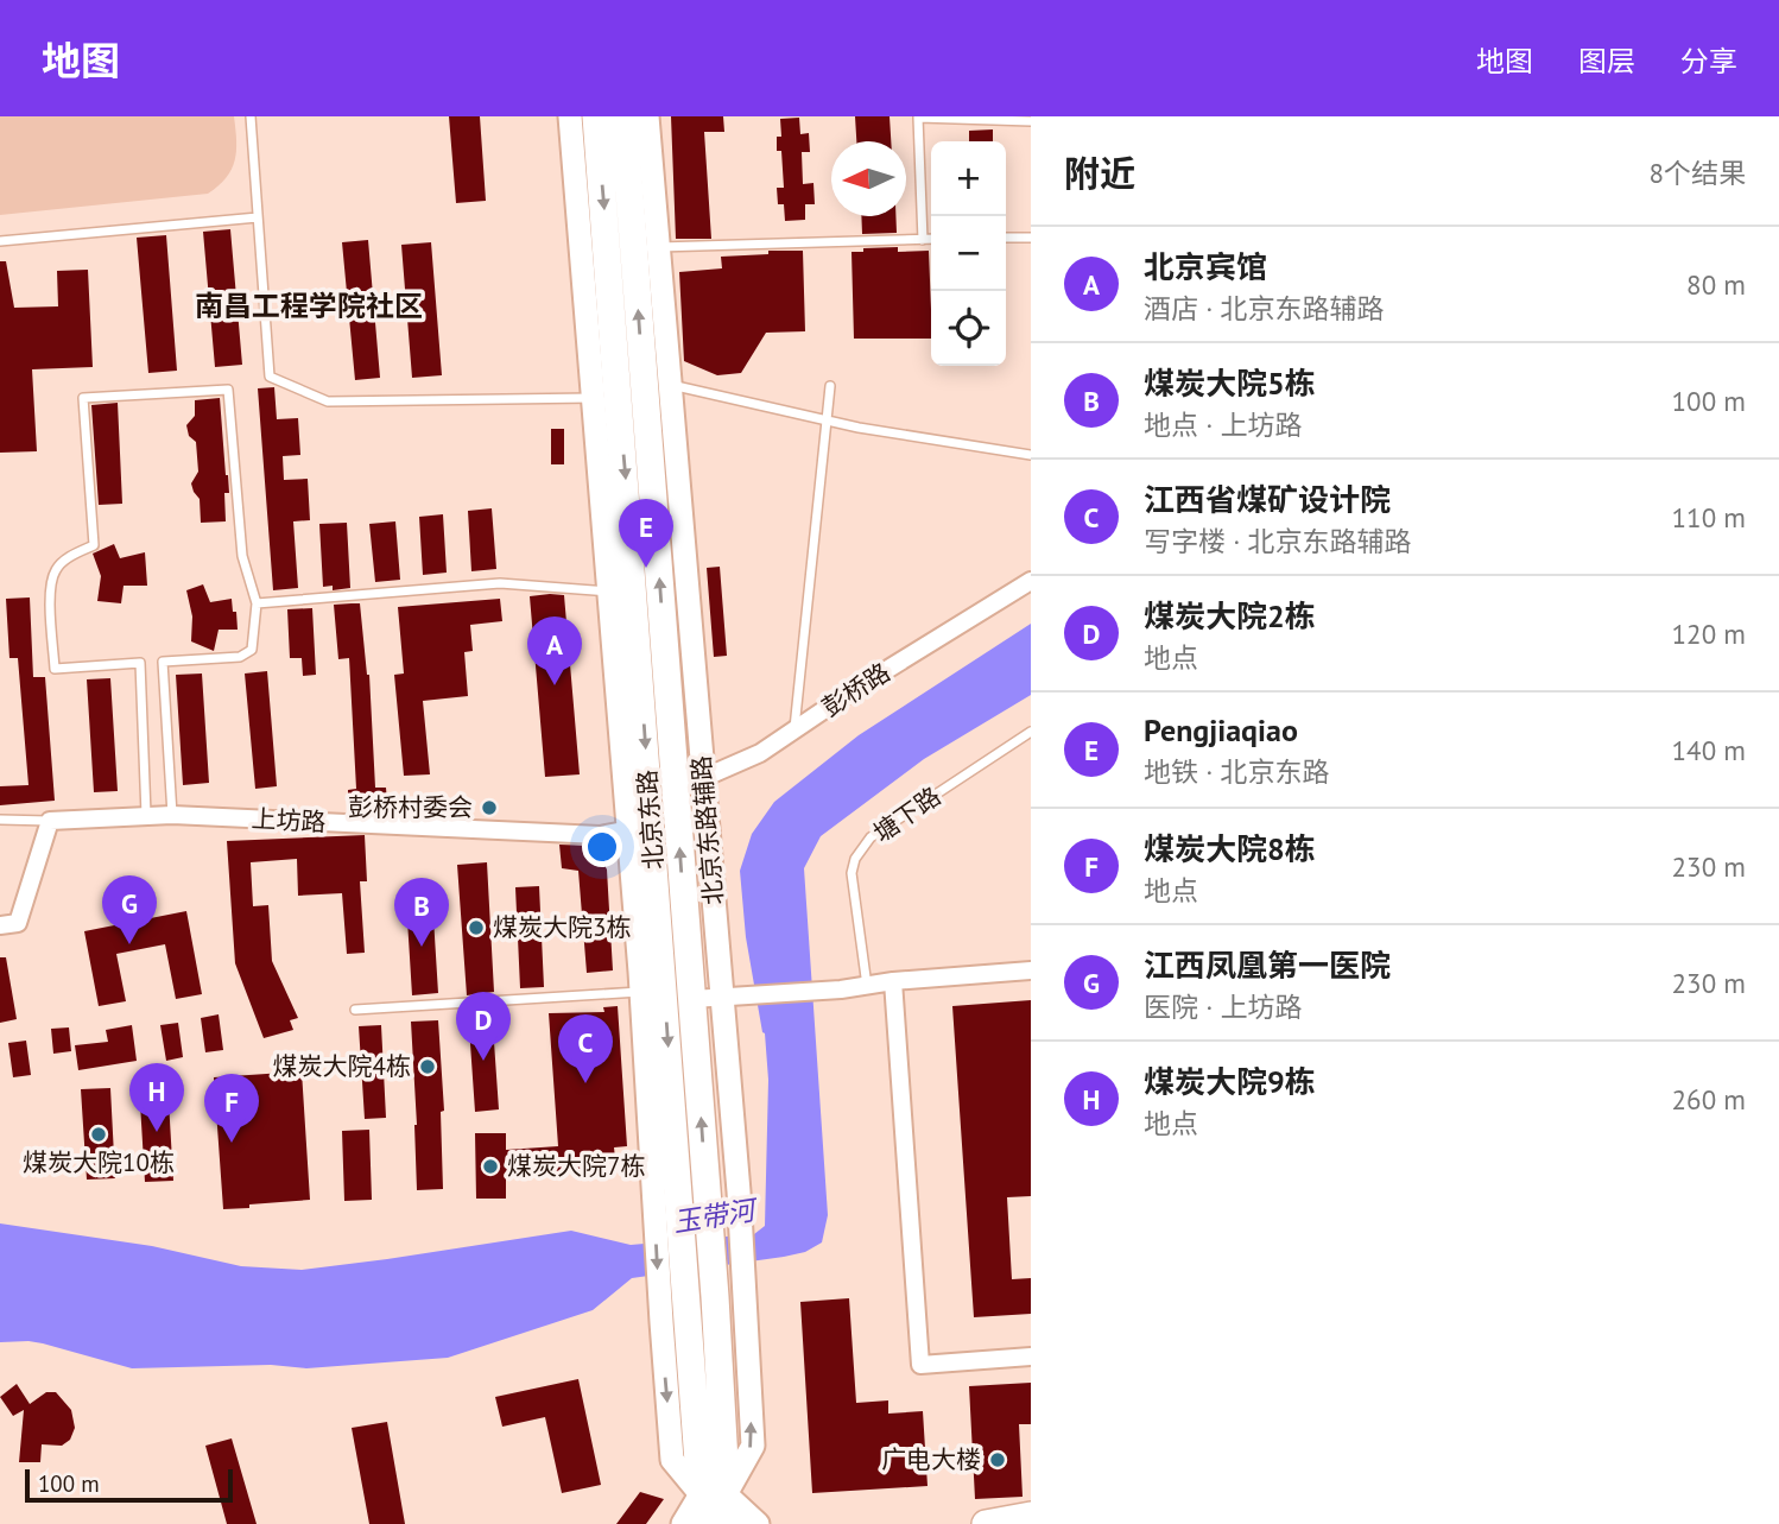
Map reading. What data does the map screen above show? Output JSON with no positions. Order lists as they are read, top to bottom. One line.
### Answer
{"streets":{"main road":["北京东路","北京东路辅路"],"street":["彭桥路","上坊路"],"lane":["塘下路"]},"crossings":[["彭桥路","北京东路"],["彭桥路","北京东路辅路"],["北京东路","上坊路"],["北京东路","北京东路辅路"]],"districts":["南昌工程学院社区"],"water":["玉带河"],"places":["彭桥村委会","煤炭大院3栋","煤炭大院4栋","煤炭大院10栋","煤炭大院7栋","广电大楼"],"scale_bar":"100 m","north":"left","page":{"header":"地图","nav":["地图","图层","分享"],"heading":["附近","8个结果"],"map_buttons":["+","−"],"list":[{"mark":"A","name":"北京宾馆","note":"酒店 · 北京东路辅路","value":"80 m"},{"mark":"B","name":"煤炭大院5栋","note":"地点 · 上坊路","value":"100 m"},{"mark":"C","name":"江西省煤矿设计院","note":"写字楼 · 北京东路辅路","value":"110 m"},{"mark":"D","name":"煤炭大院2栋","note":"地点","value":"120 m"},{"mark":"E","name":"Pengjiaqiao","note":"地铁 · 北京东路","value":"140 m"},{"mark":"F","name":"煤炭大院8栋","note":"地点","value":"230 m"},{"mark":"G","name":"江西凤凰第一医院","note":"医院 · 上坊路","value":"230 m"},{"mark":"H","name":"煤炭大院9栋","note":"地点","value":"260 m"}],"pins":["E","A","G","B","D","C","H","F"],"scale":"100 m"}}
